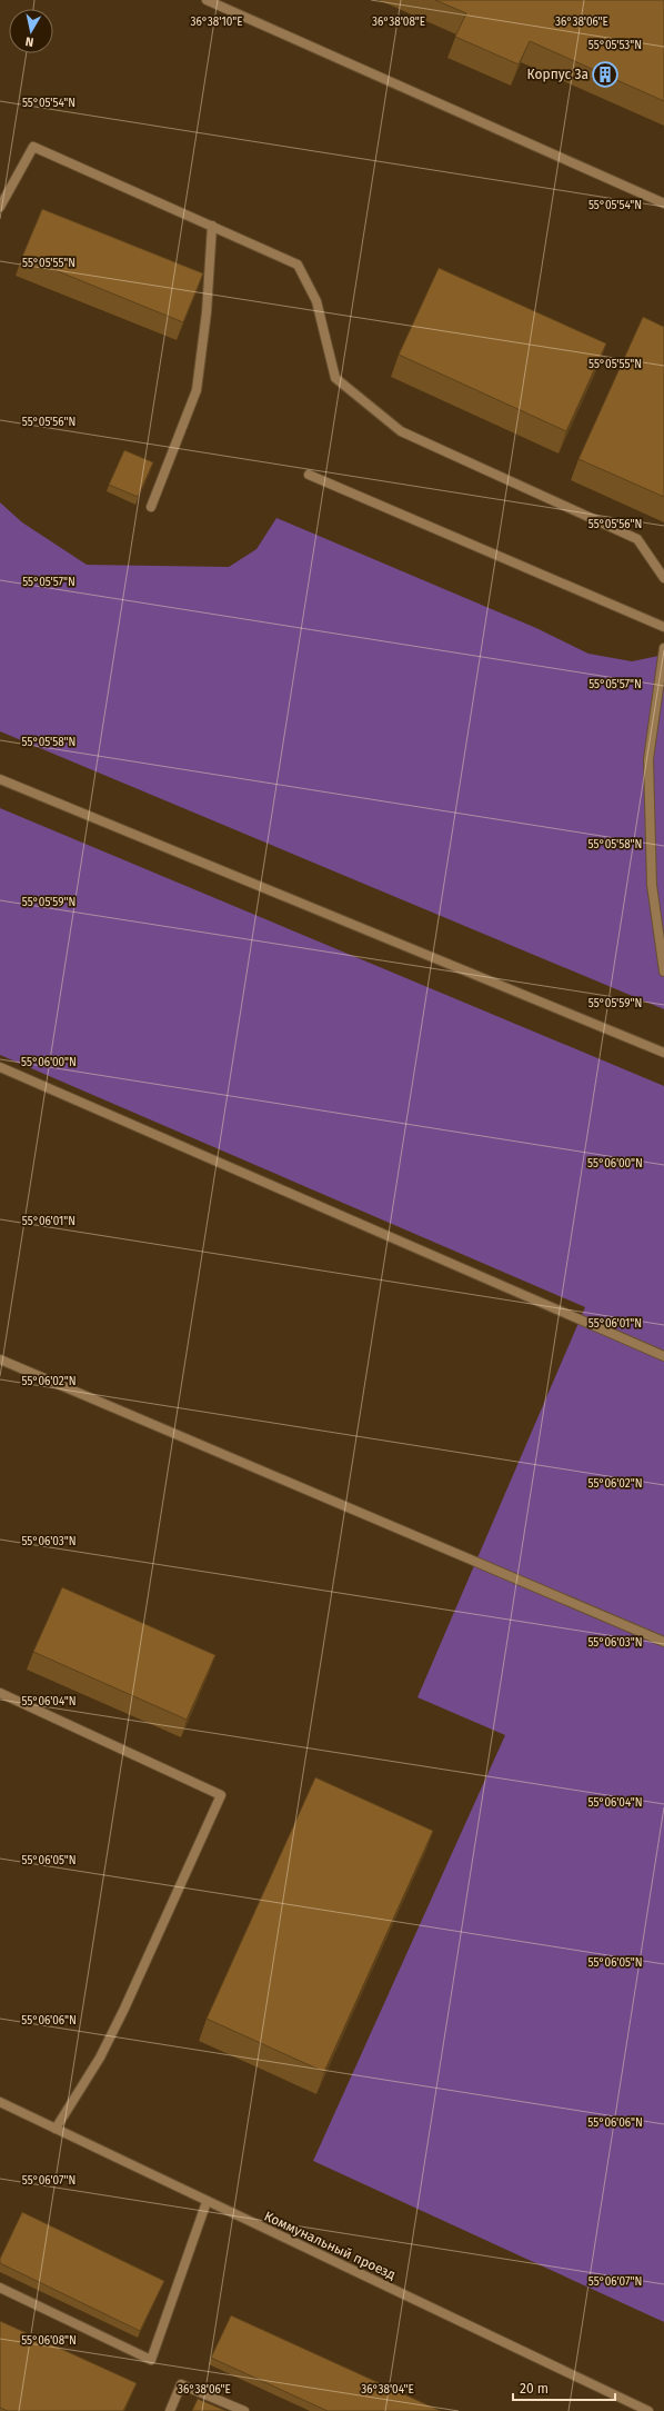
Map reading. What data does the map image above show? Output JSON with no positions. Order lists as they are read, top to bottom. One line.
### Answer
{"streets":{"street":["Коммунальный проезд"]},"places":{"building":["Корпус 3a"]},"scale_bar":"20 m","north":"bottom","coordinates":["36°38'10\"E","36°38'08\"E","36°38'06\"E","55°05'53\"N","55°05'54\"N","55°05'55\"N","55°05'56\"N","55°05'57\"N","55°05'58\"N","55°05'59\"N","55°06'00\"N","55°06'01\"N","55°06'02\"N","55°06'03\"N","55°06'04\"N","55°06'05\"N","55°06'06\"N","55°06'07\"N","55°06'08\"N","36°38'04\"E"]}
